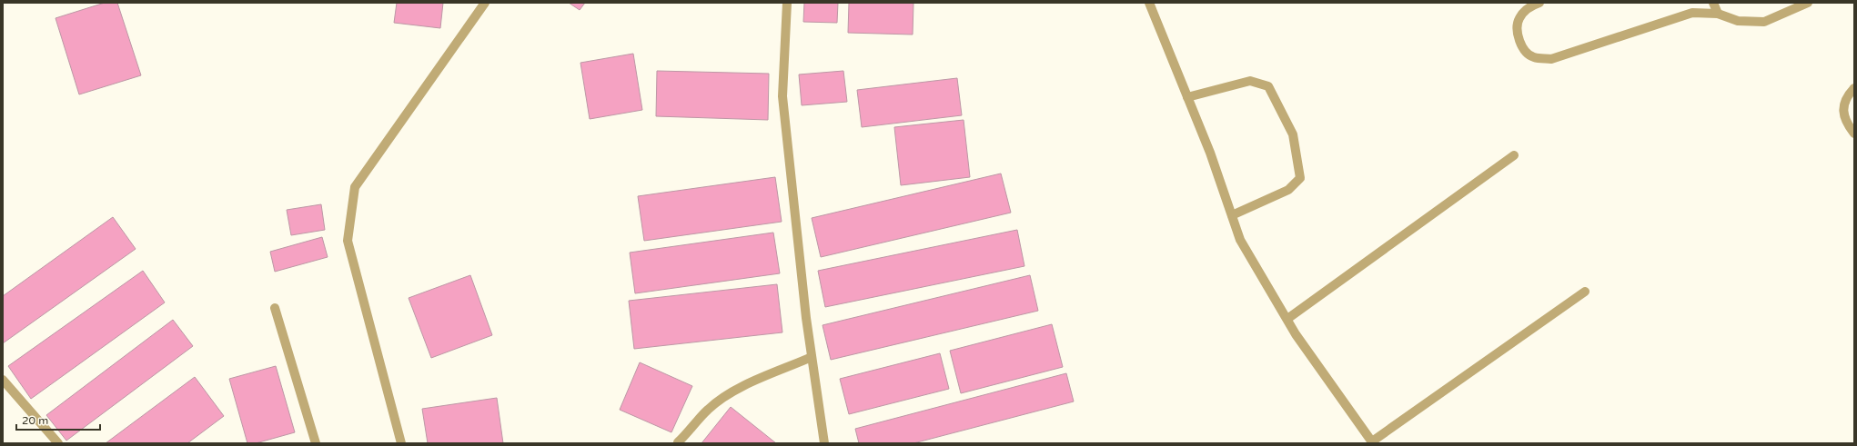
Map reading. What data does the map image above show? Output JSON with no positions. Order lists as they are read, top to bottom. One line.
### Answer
{"scale_bar":"20 m"}
